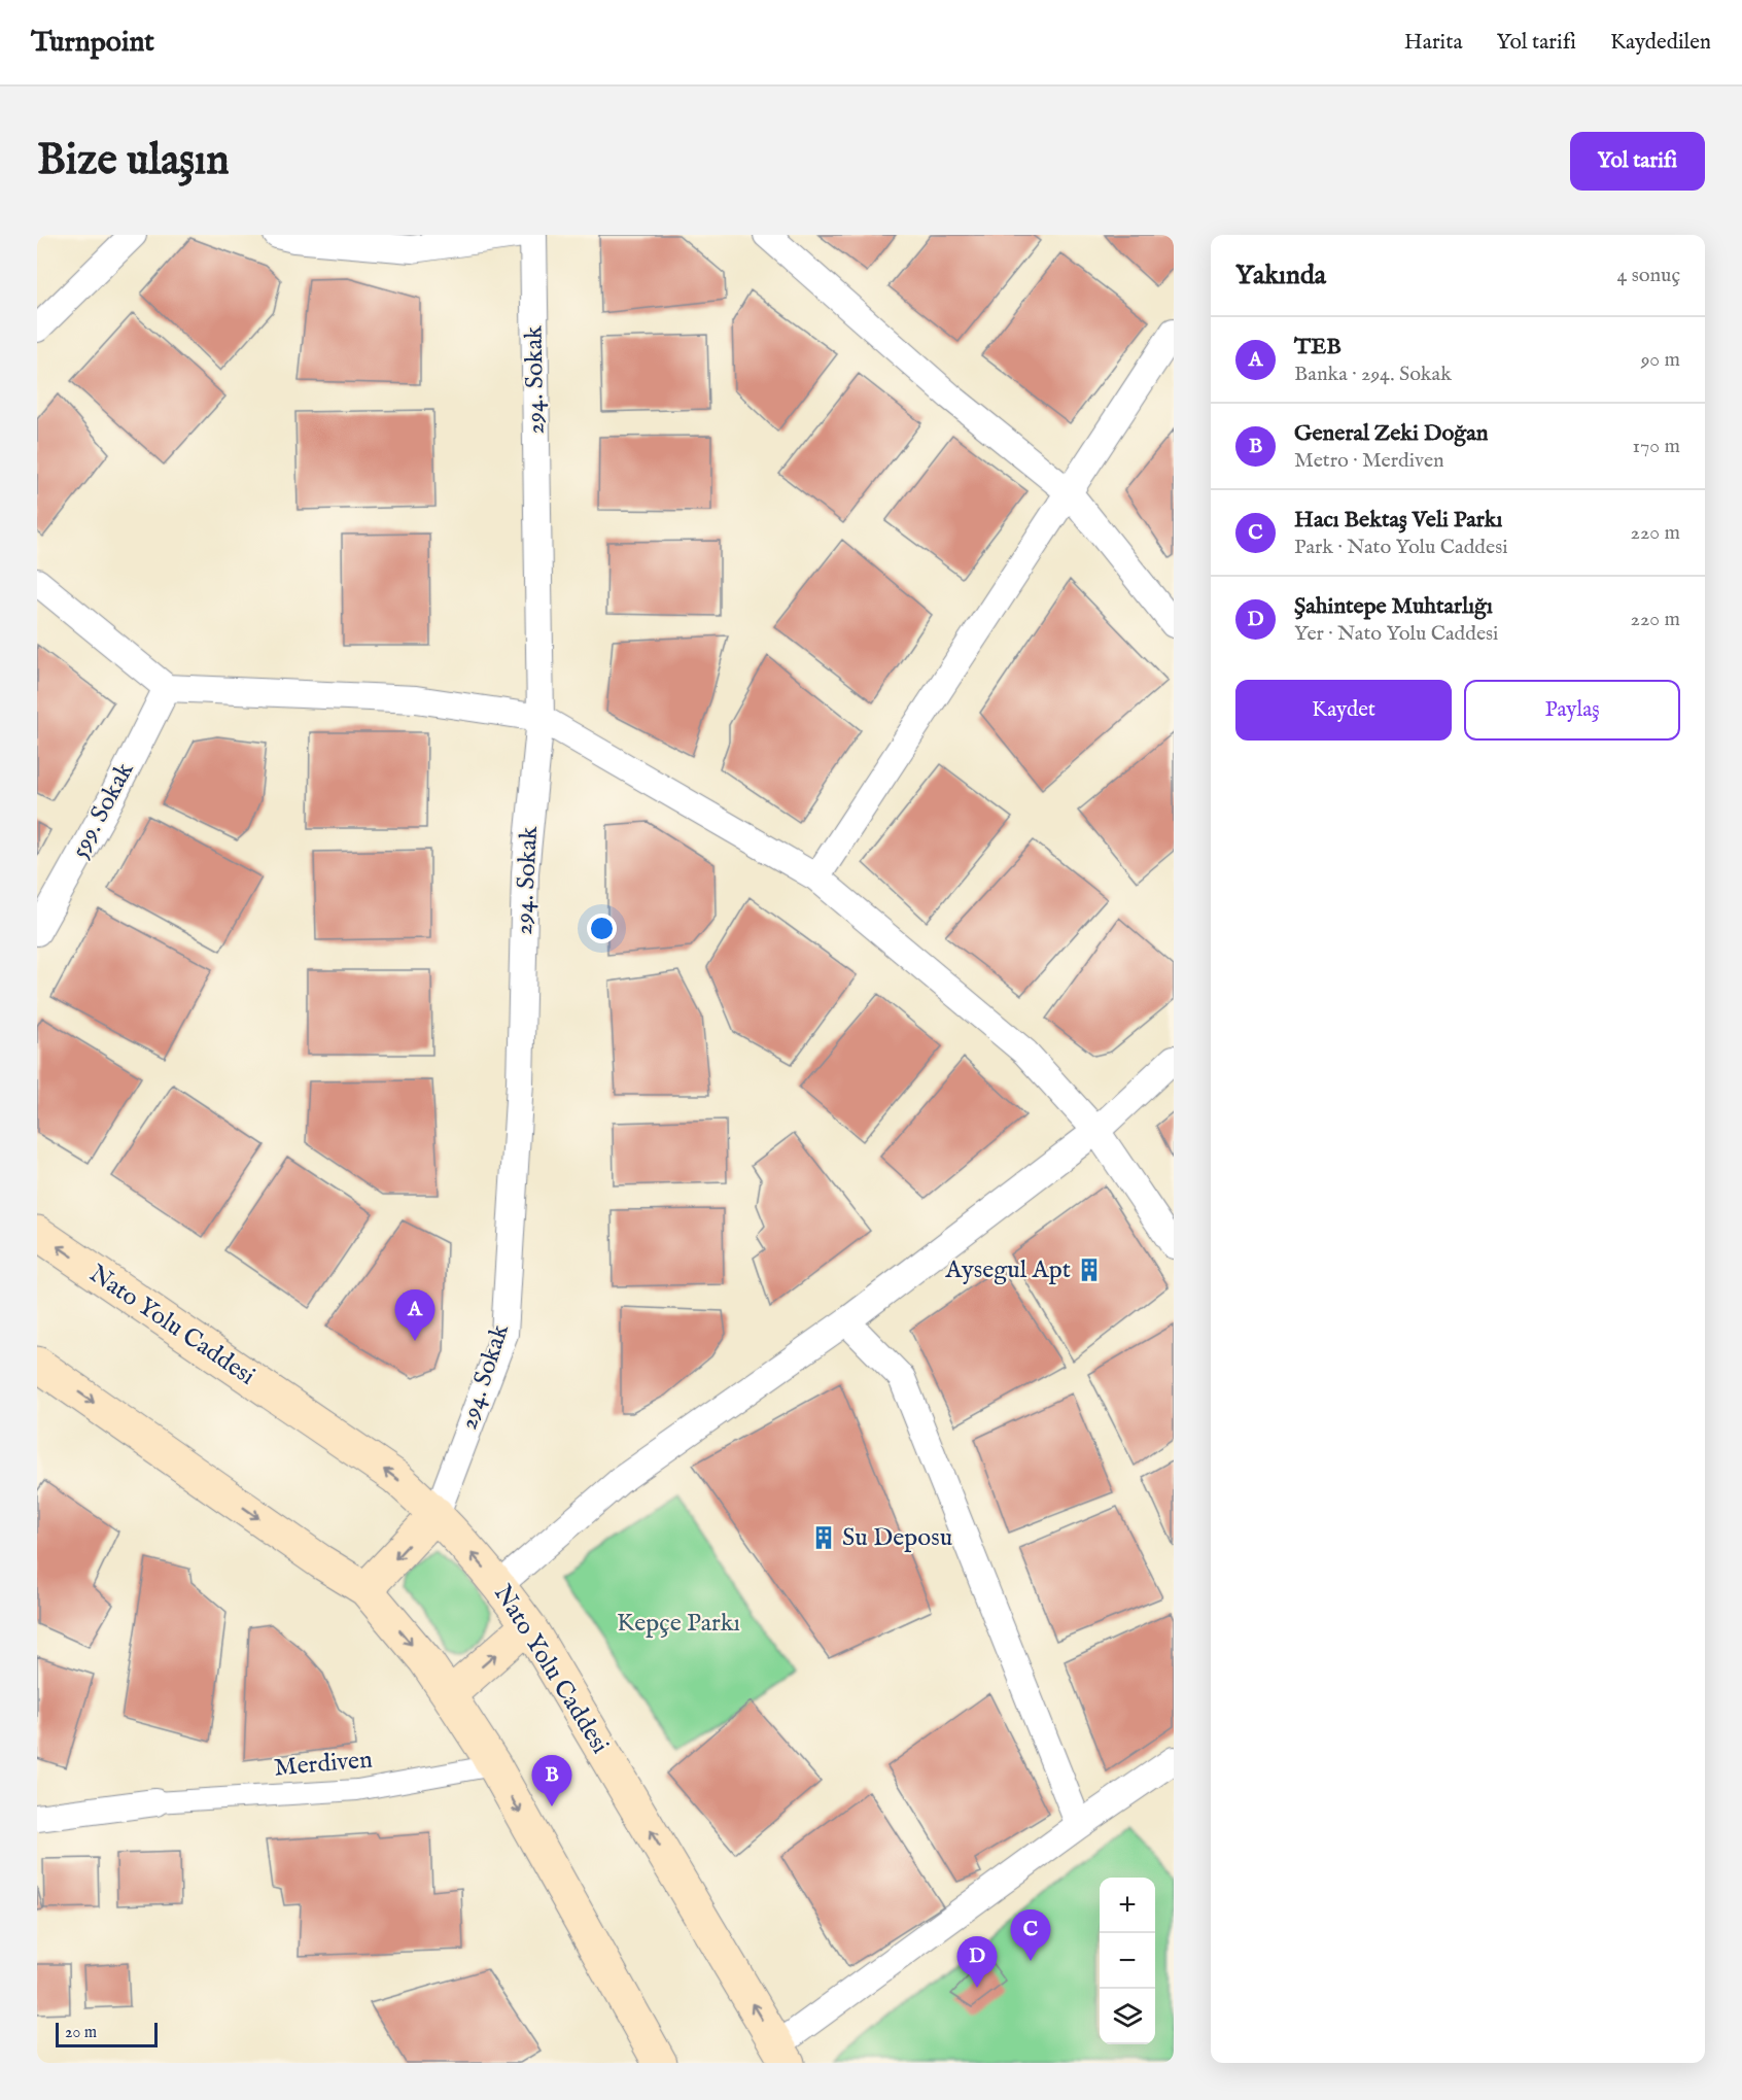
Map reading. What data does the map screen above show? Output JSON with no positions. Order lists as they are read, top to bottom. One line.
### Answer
{"streets":{"main road":["Nato Yolu Caddesi"],"street":["294. Sokak","599. Sokak","Merdiven"]},"crossings":[["294. Sokak","Nato Yolu Caddesi"]],"parks":["Kepçe Parkı"],"places":{"building":["Aysegul Apt","Su Deposu"]},"scale_bar":"20 m","page":{"header":"Turnpoint","nav":["Harita","Yol tarifi","Kaydedilen"],"buttons":["Yol tarifi",["Kaydet","Paylaş"]],"title":"Bize ulaşın","heading":["Yakında","4 sonuç"],"list":[{"mark":"A","name":"TEB","note":"Banka · 294. Sokak","value":"90 m"},{"mark":"B","name":"General Zeki Doğan","note":"Metro · Merdiven","value":"170 m"},{"mark":"C","name":"Hacı Bektaş Veli Parkı","note":"Park · Nato Yolu Caddesi","value":"220 m"},{"mark":"D","name":"Şahintepe Muhtarlığı","note":"Yer · Nato Yolu Caddesi","value":"220 m"}],"pins":["A","B","C","D"],"map_buttons":["+","−"],"scale":"20 m"}}
